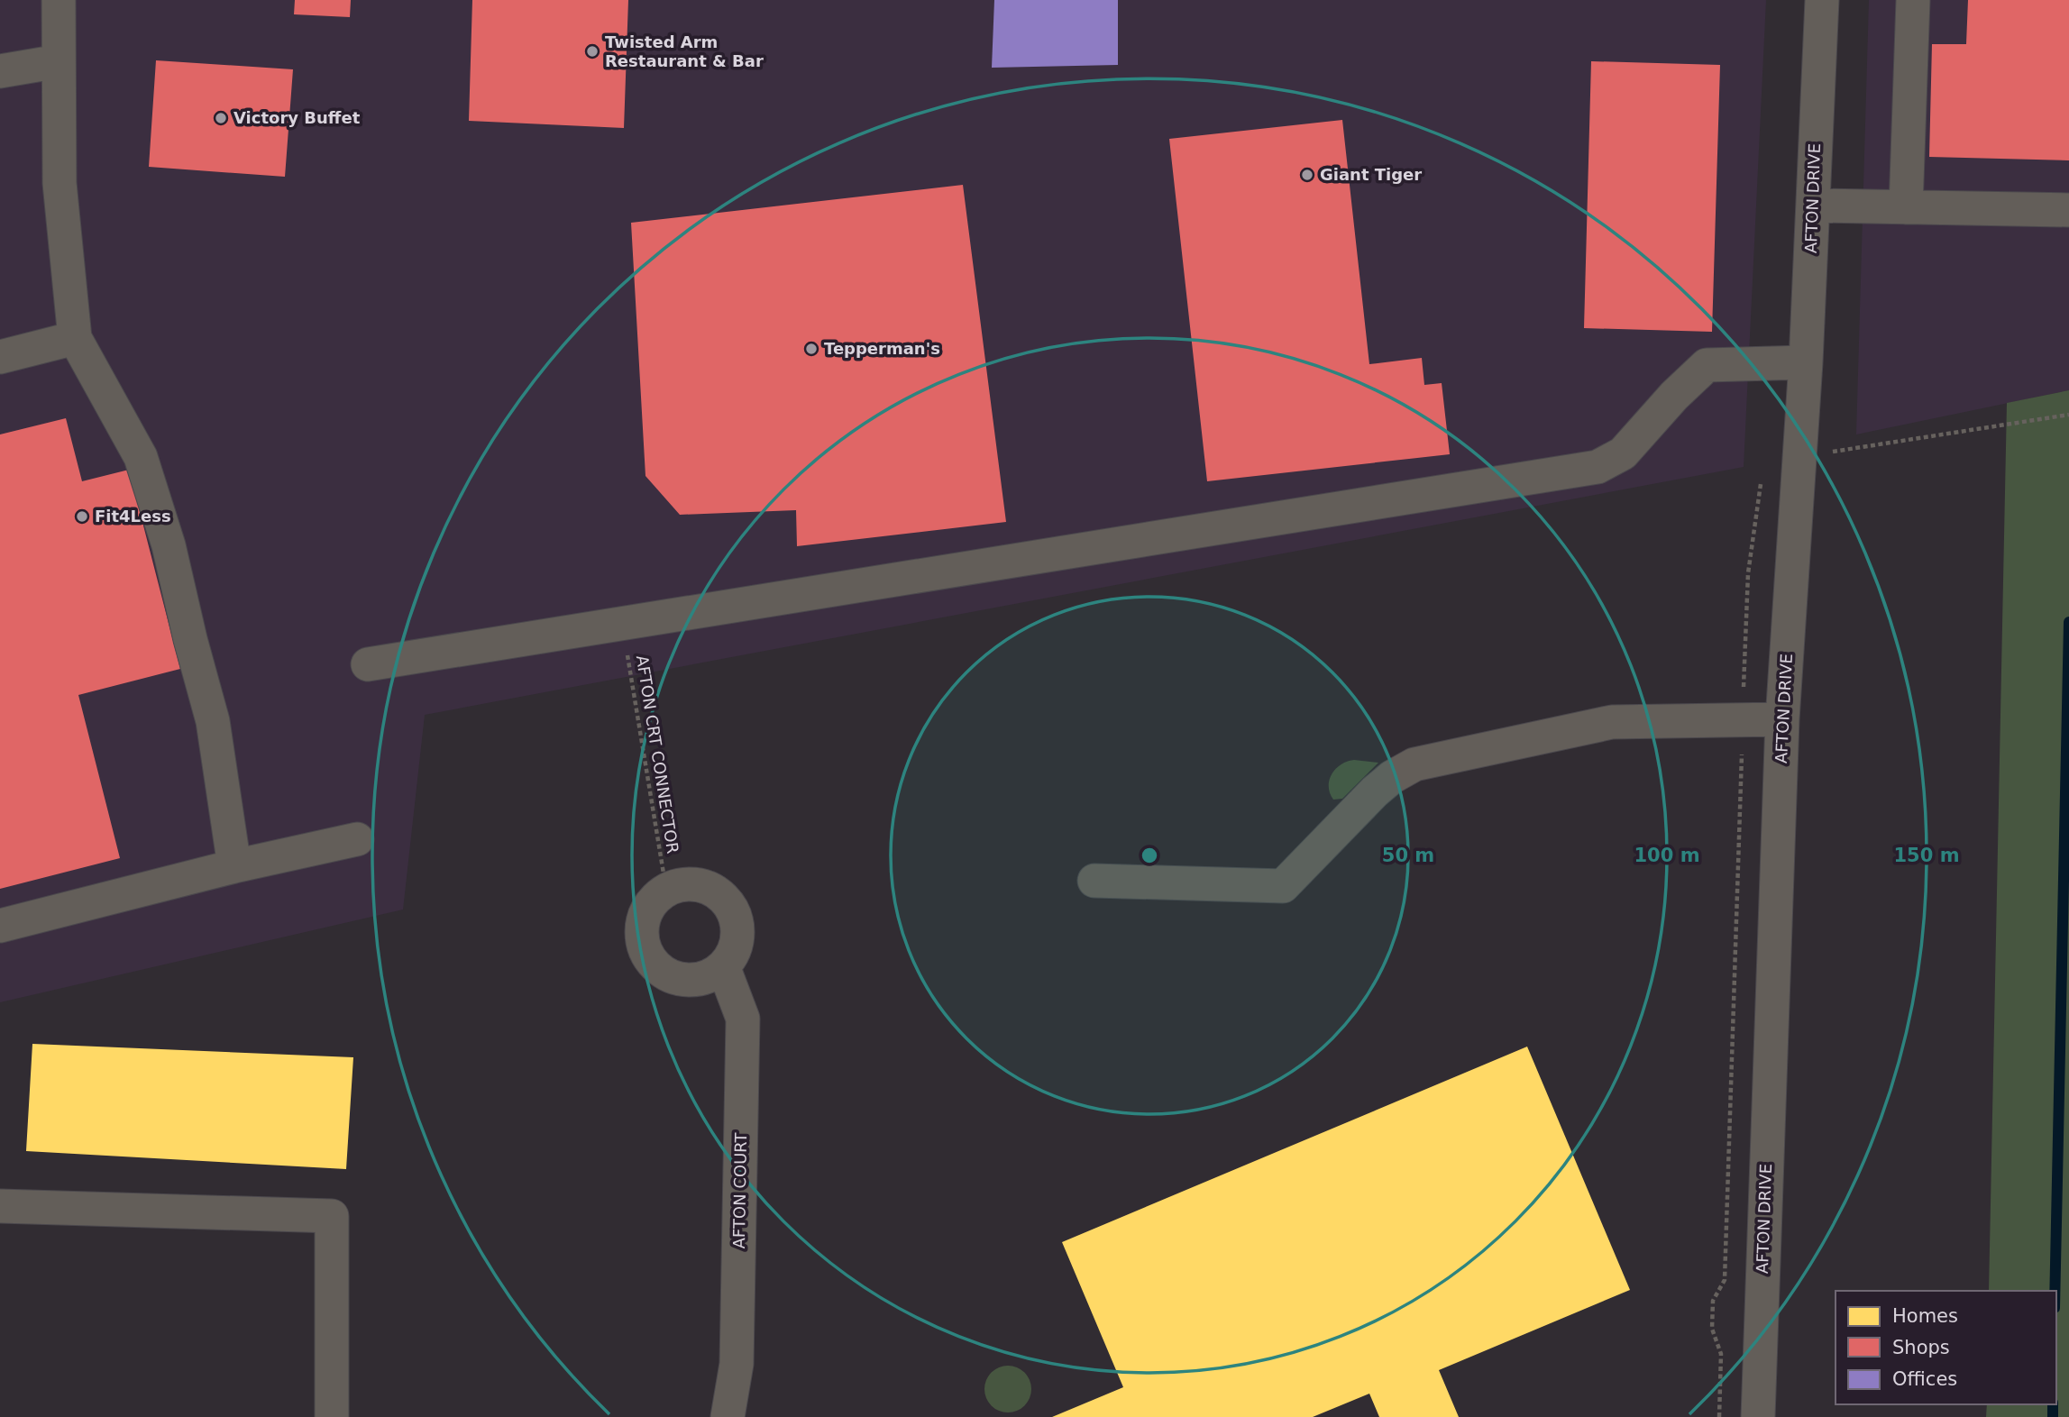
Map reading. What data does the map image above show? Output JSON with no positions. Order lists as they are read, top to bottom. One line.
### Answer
{"streets":{"street":["AFTON DRIVE","AFTON COURT"],"path":["AFTON CRT CONNECTOR"]},"crossings":[["AFTON CRT CONNECTOR","AFTON COURT"]],"places":["Twisted Arm Restaurant & Bar","Victory Buffet","Giant Tiger","Tepperman's","Fit4Less"],"legend":["Homes","Shops","Offices"],"rings":["50 m","100 m","150 m"]}
